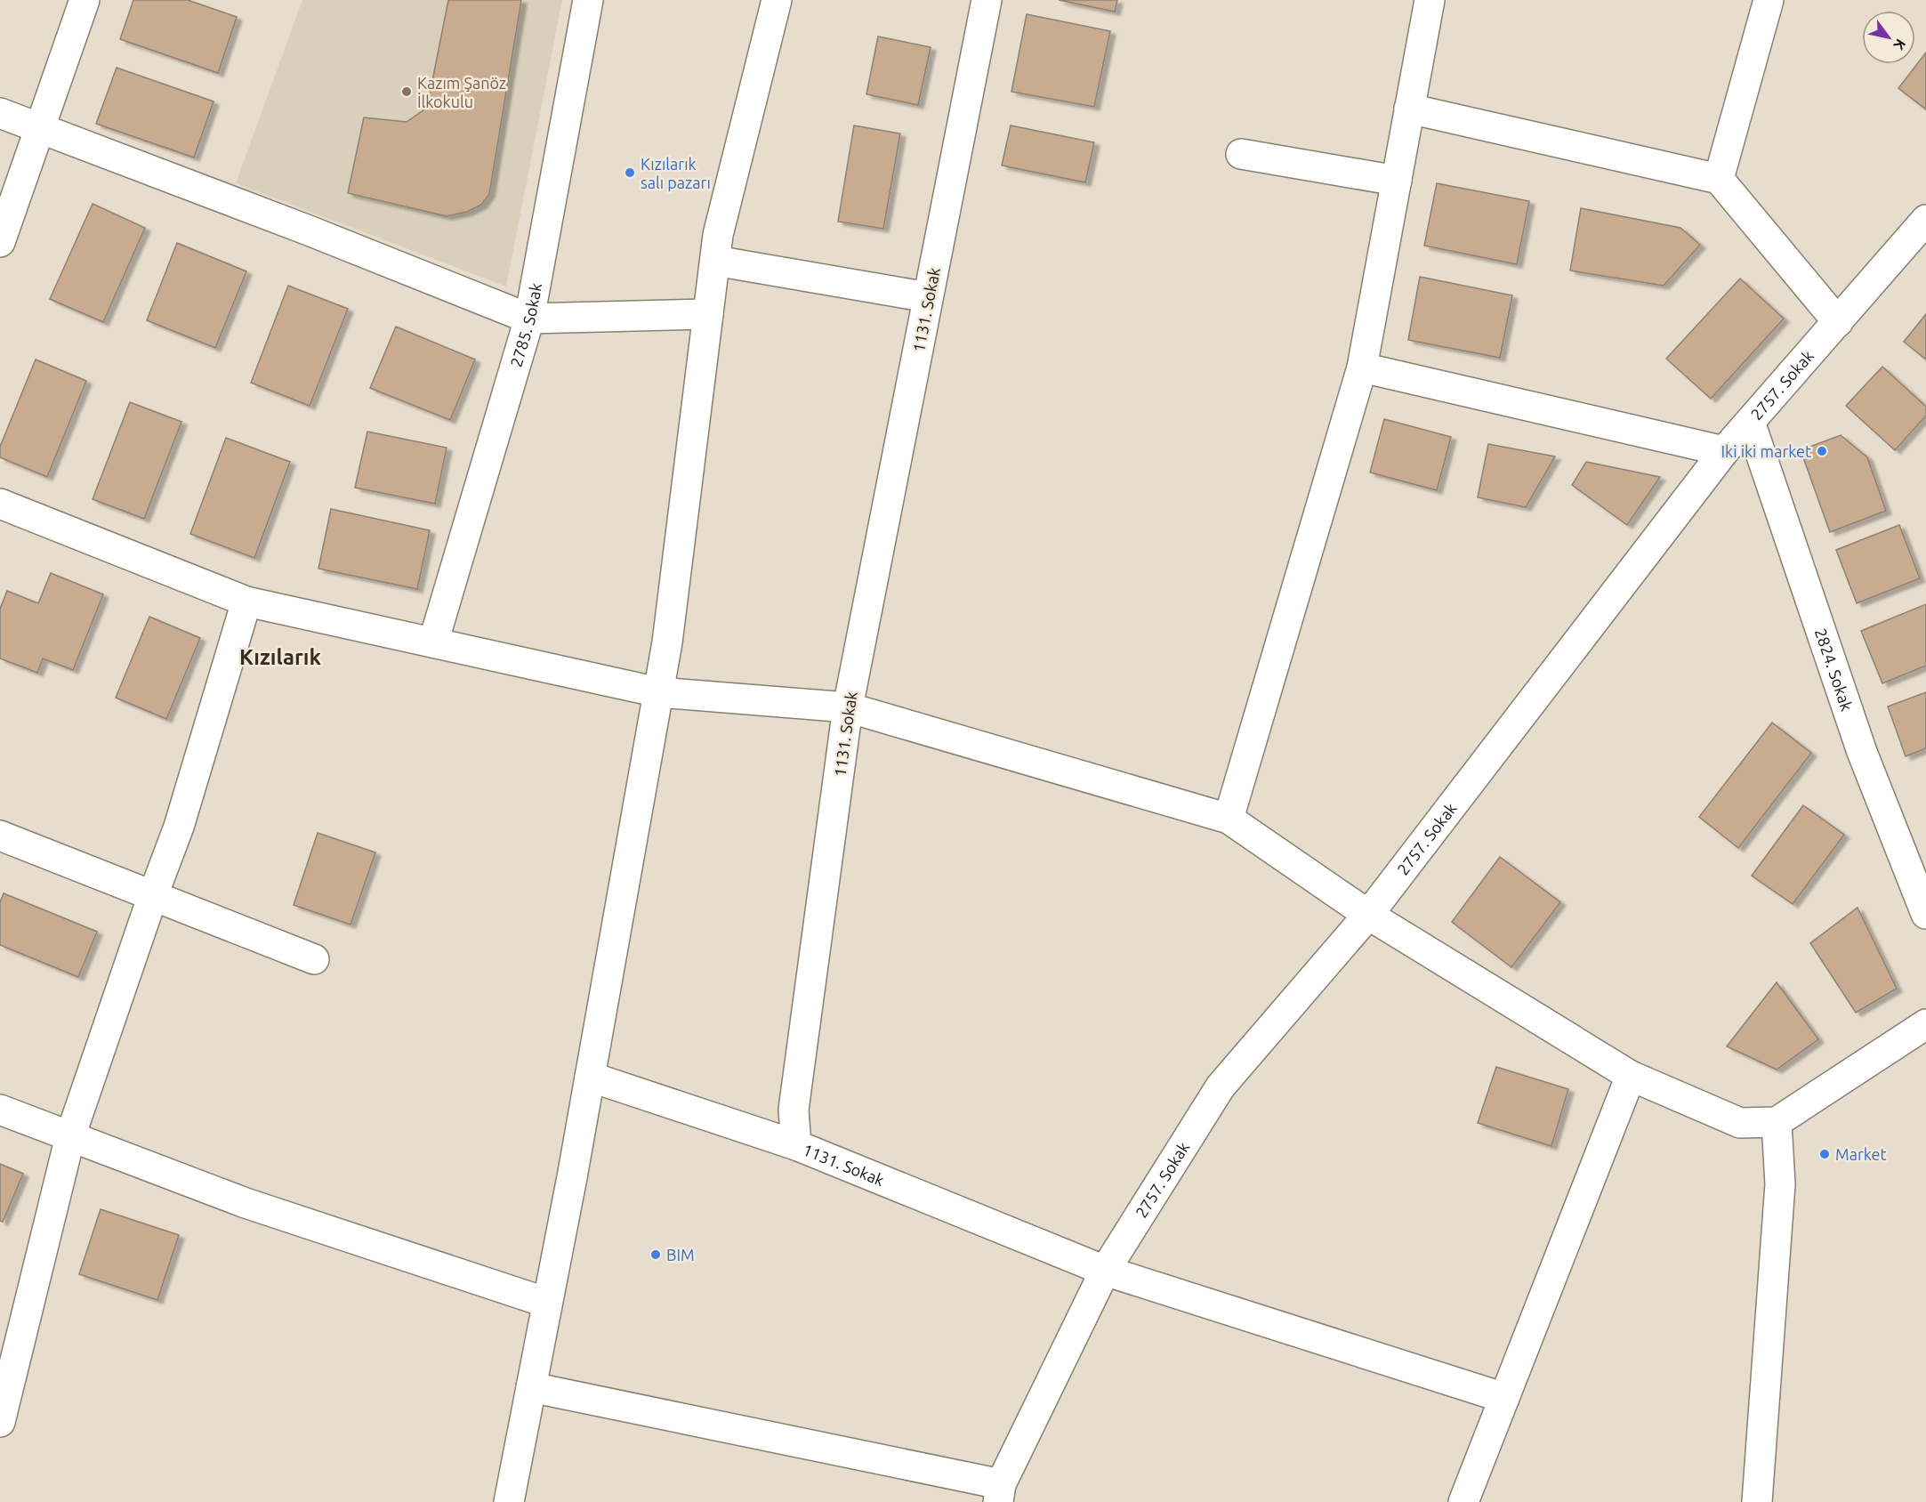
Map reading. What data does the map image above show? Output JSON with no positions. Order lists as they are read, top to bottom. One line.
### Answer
{"streets":{"street":["1131. Sokak","2785. Sokak","2757. Sokak","2824. Sokak"]},"crossings":[["1131. Sokak","2757. Sokak"],["2757. Sokak","2824. Sokak"]],"districts":["Kızılarık"],"places":["Kazım Şanöz İlkokulu","Kızılarık salı pazarı","Iki iki market","Market","BIM"],"north":"bottom right"}
